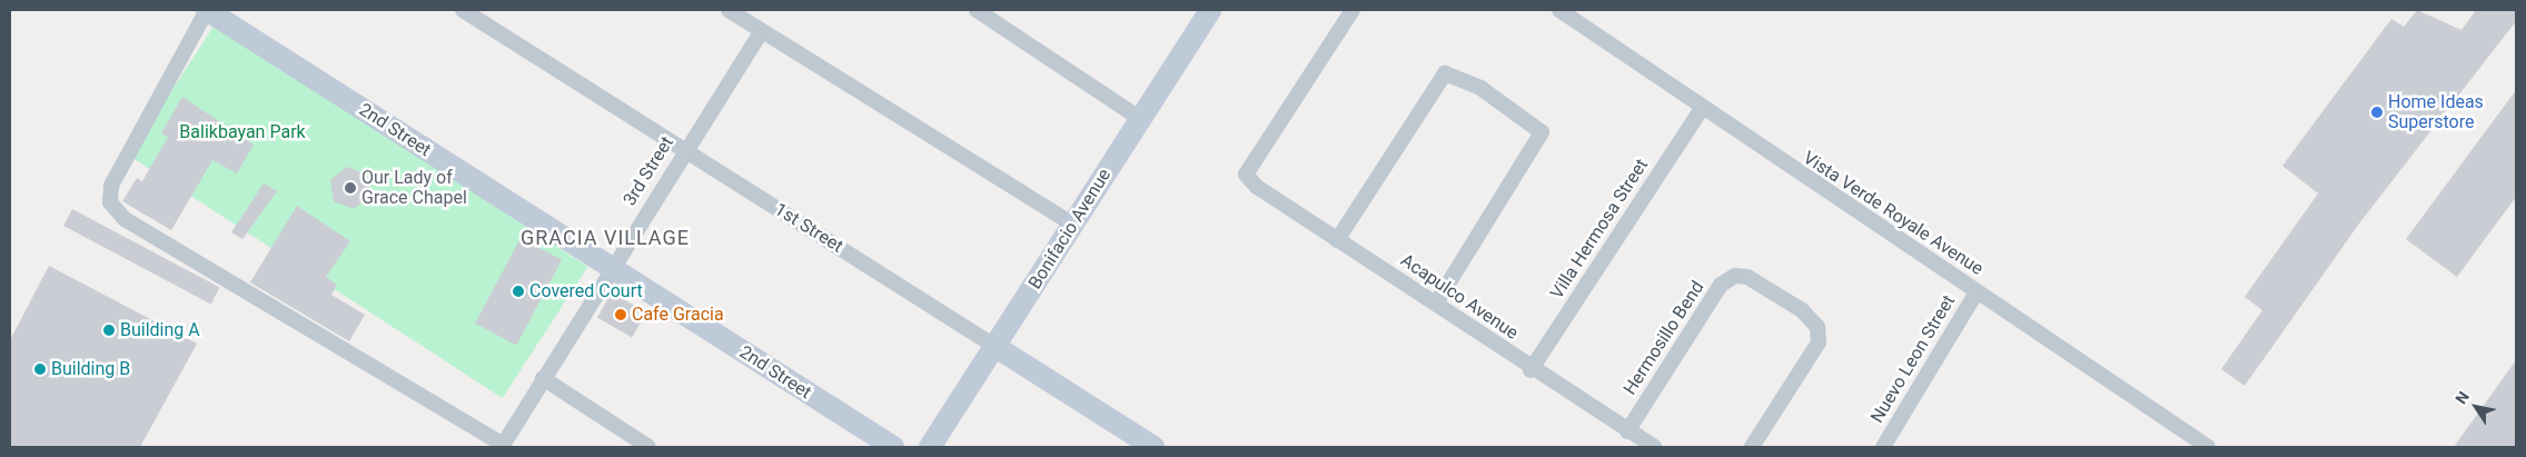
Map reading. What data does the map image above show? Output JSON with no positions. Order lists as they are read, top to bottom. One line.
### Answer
{"streets":{"street":["2nd Street","3rd Street","Vista Verde Royale Avenue","1st Street","Bonifacio Avenue","Villa Hermosa Street","Acapulco Avenue","Hermosillo Bend","Nuevo Leon Street"]},"crossings":[["2nd Street","3rd Street"],["3rd Street","1st Street"],["Vista Verde Royale Avenue","Villa Hermosa Street"],["Vista Verde Royale Avenue","Nuevo Leon Street"],["1st Street","Bonifacio Avenue"],["Villa Hermosa Street","Acapulco Avenue"],["Acapulco Avenue","Hermosillo Bend"]],"districts":["GRACIA VILLAGE"],"parks":["Balikbayan Park"],"places":["Home Ideas Superstore","Our Lady of Grace Chapel","Covered Court","Cafe Gracia","Building A","Building B"],"north":"top left"}
